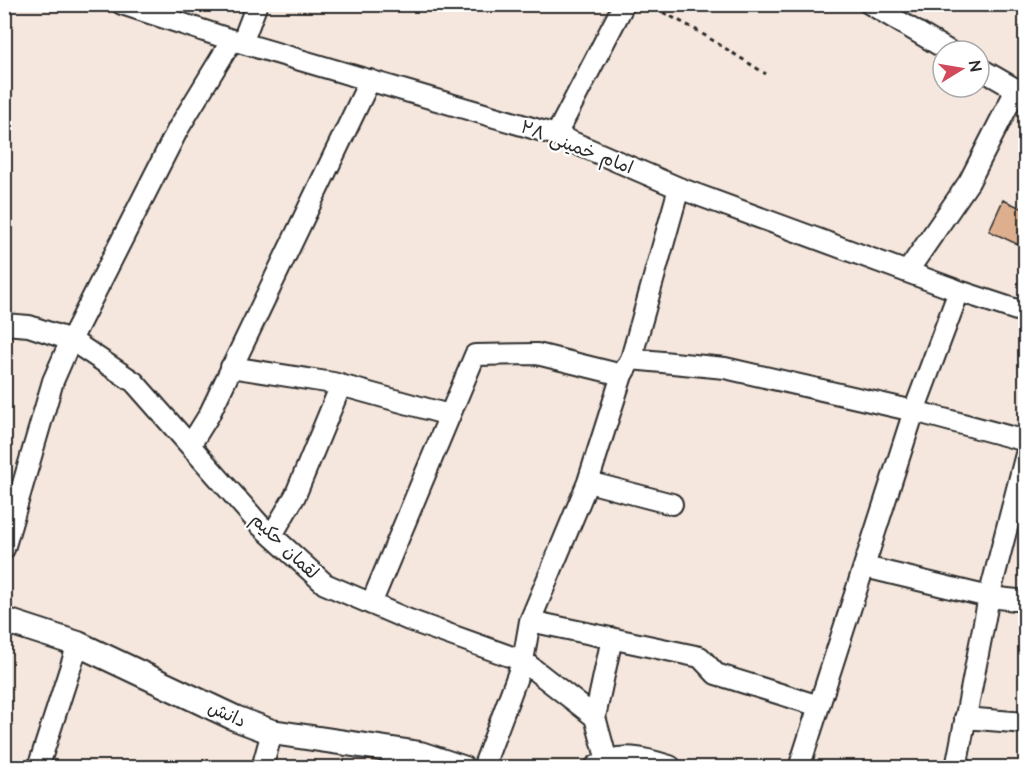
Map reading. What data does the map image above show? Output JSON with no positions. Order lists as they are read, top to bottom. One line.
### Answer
{"streets":{"street":["امام خمینی ۲۸","لقمان حکیم","دانش"]},"north":"right"}
